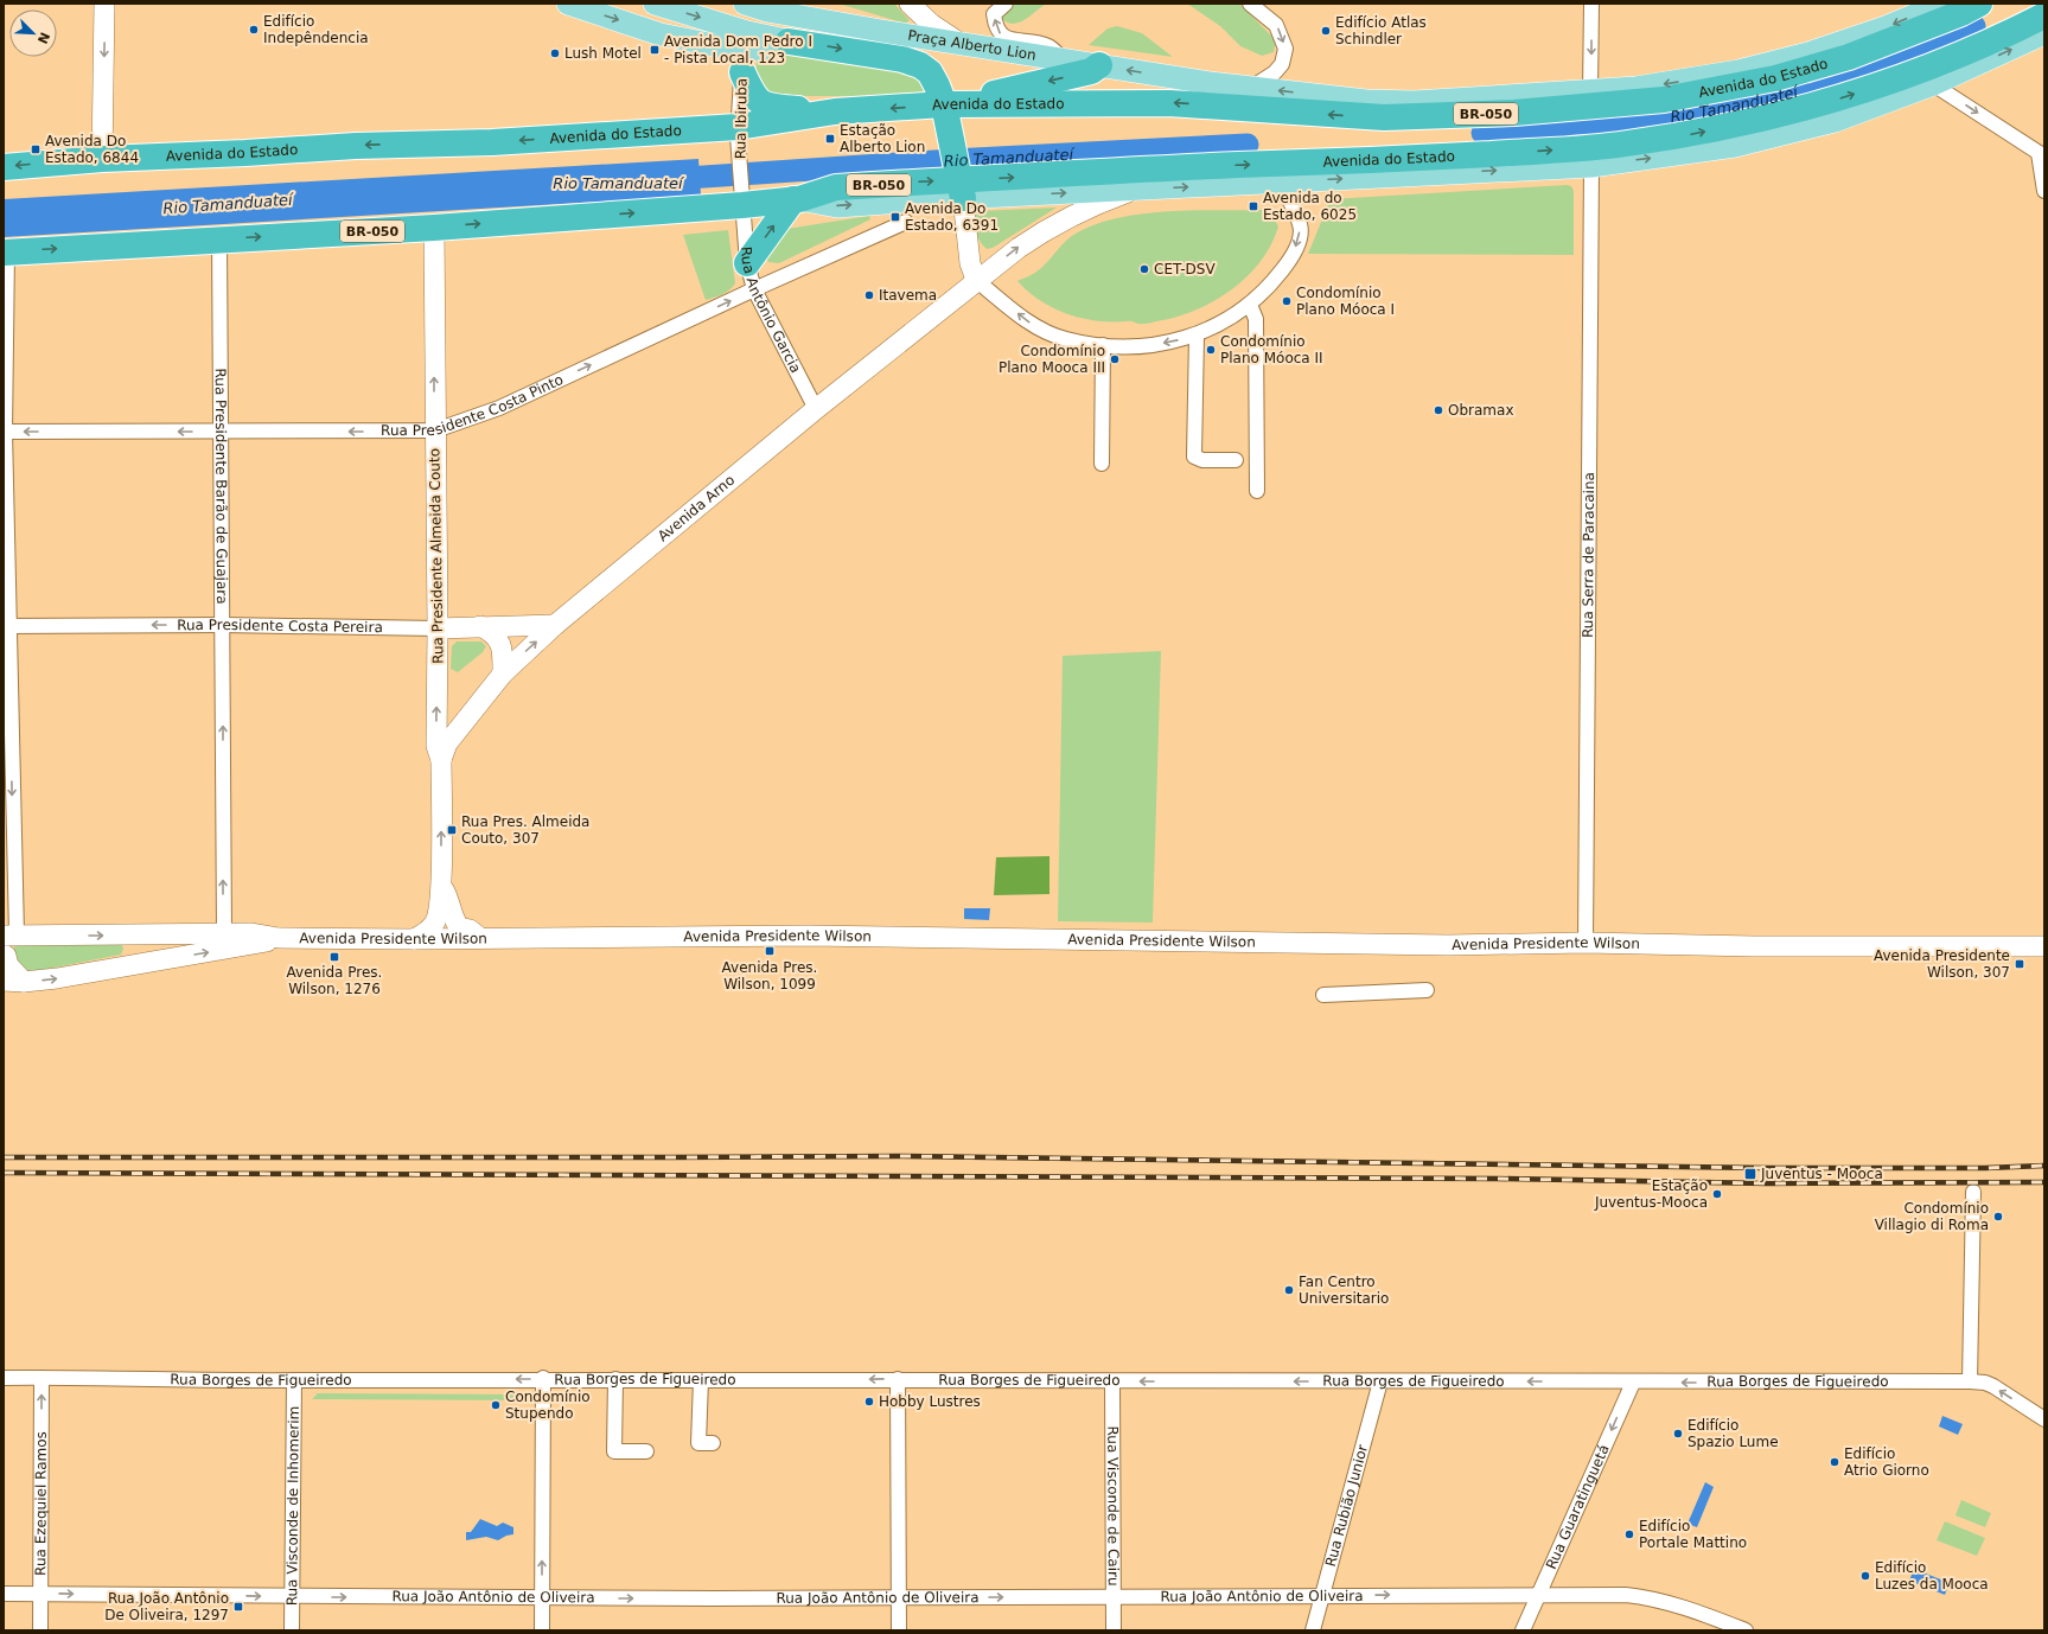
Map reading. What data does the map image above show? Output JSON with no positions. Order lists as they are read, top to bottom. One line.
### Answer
{"streets":{"highway":["Avenida do Estado","BR-050"],"main road":["Praça Alberto Lion","Avenida Arno","Rua Presidente Almeida Couto","Rua Presidente Costa Pereira","Avenida Presidente Wilson"],"street":["Rua Ibiruba","Rua Antônio Garcia","Rua Presidente Costa Pinto","Rua Presidente Barão de Guajara","Rua Serra de Paracaina","Rua Borges de Figueiredo","Rua Ezequiel Ramos","Rua Visconde de Inhomerim","Rua Visconde de Cairu","Rua Rubião Junior","Rua Guaratinguetá","Rua João Antônio de Oliveira"]},"crossings":[["Praça Alberto Lion","Avenida do Estado"],["Avenida do Estado","Rua Ibiruba"],["Avenida do Estado","Rua Antônio Garcia"],["Avenida do Estado","Rua Presidente Barão de Guajara"],["Avenida do Estado","Rua Serra de Paracaina"],["Avenida do Estado","Rua Presidente Almeida Couto"],["Rua Ibiruba","Rua Antônio Garcia"],["Rua Antônio Garcia","Rua Presidente Costa Pinto"],["Rua Antônio Garcia","Avenida Arno"],["Rua Presidente Costa Pinto","Rua Presidente Barão de Guajara"],["Rua Presidente Costa Pinto","Rua Presidente Almeida Couto"],["Rua Presidente Barão de Guajara","Rua Presidente Costa Pereira"],["Rua Presidente Barão de Guajara","Avenida Presidente Wilson"],["Avenida Arno","Rua Presidente Almeida Couto"],["Avenida Arno","Rua Presidente Costa Pereira"],["Rua Serra de Paracaina","Avenida Presidente Wilson"],["Rua Presidente Almeida Couto","Rua Presidente Costa Pereira"],["Rua Presidente Almeida Couto","Avenida Presidente Wilson"],["Rua Borges de Figueiredo","Rua Ezequiel Ramos"],["Rua Borges de Figueiredo","Rua Visconde de Inhomerim"],["Rua Borges de Figueiredo","Rua Visconde de Cairu"],["Rua Borges de Figueiredo","Rua Rubião Junior"],["Rua Borges de Figueiredo","Rua Guaratinguetá"],["Rua Ezequiel Ramos","Rua João Antônio de Oliveira"],["Rua Visconde de Inhomerim","Rua João Antônio de Oliveira"],["Rua Visconde de Cairu","Rua João Antônio de Oliveira"],["Rua Rubião Junior","Rua João Antônio de Oliveira"],["Rua Guaratinguetá","Rua João Antônio de Oliveira"]],"one_way":["Rua Presidente Barão de Guajara","Rua Presidente Almeida Couto","Rua Presidente Costa Pereira","Rua Borges de Figueiredo","Rua Ezequiel Ramos","Rua Guaratinguetá","Rua João Antônio de Oliveira"],"water":["Rio Tamanduateí"],"places":{"other":["Edifício Indepêndencia","Edifício Atlas Schindler","Lush Motel","CET-DSV","Itavema","Condomínio Plano Móoca I","Condomínio Plano Móoca II","Condomínio Plano Mooca III","Obramax","Estação Juventus-Mooca","Condomínio Villagio di Roma","Fan Centro Universitario","Hobby Lustres","Condomínio Stupendo","Edifício Spazio Lume","Edifício Atrio Giorno","Edifício Portale Mattino","Edifício Luzes da Mooca"],"transit":["Avenida Dom Pedro I - Pista Local, 123","Estação Alberto Lion","Avenida Do Estado, 6844","Avenida do Estado, 6025","Avenida Do Estado, 6391","Rua Pres. Almeida Couto, 307","Avenida Pres. Wilson, 1099","Avenida Pres. Wilson, 1276","Avenida Presidente Wilson, 307","Juventus - Mooca","Rua João Antônio De Oliveira, 1297"]},"north":"bottom right"}
